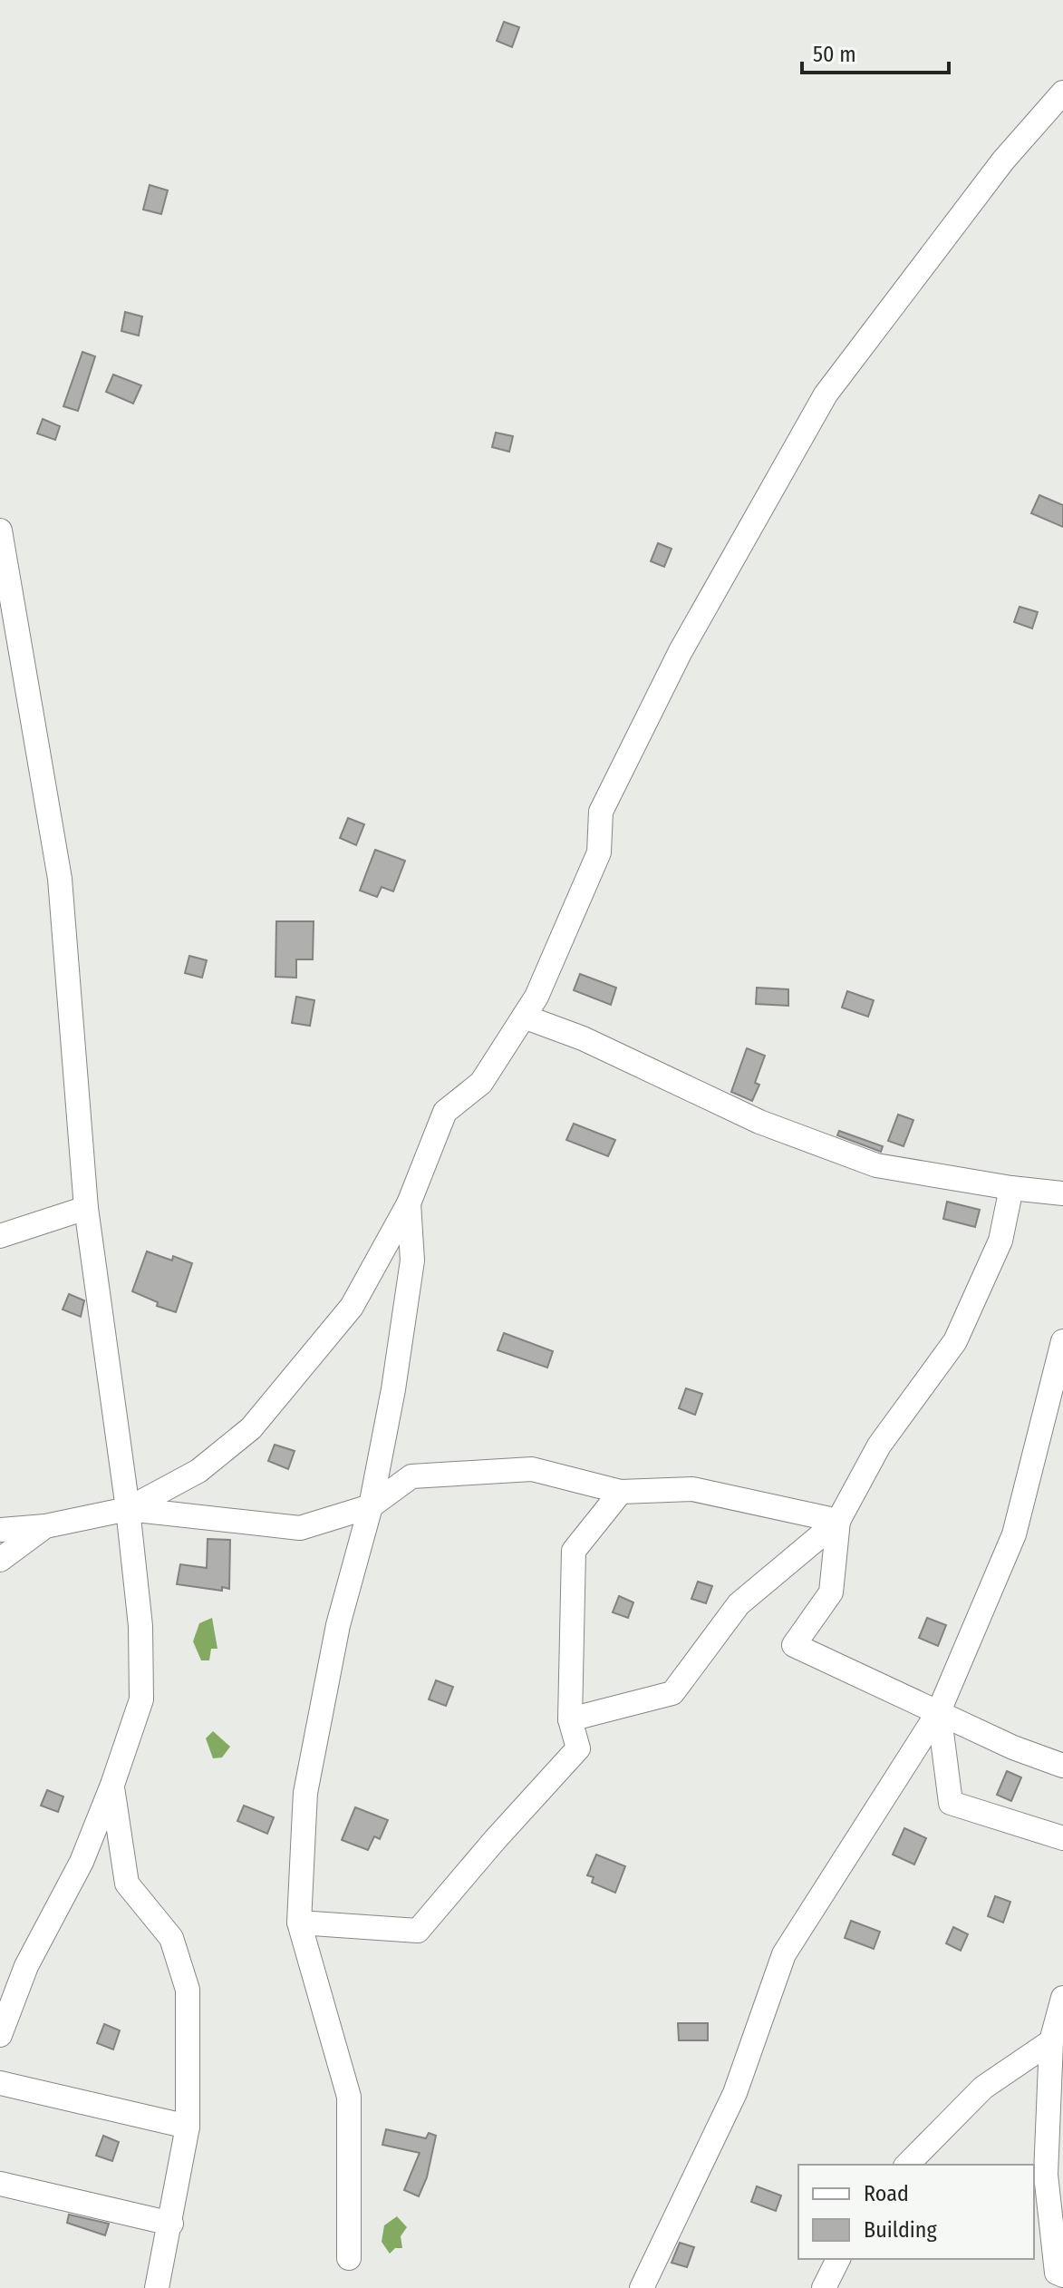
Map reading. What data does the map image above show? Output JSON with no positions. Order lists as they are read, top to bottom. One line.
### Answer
{"legend":["Road","Building"],"scale_bar":"50 m"}
